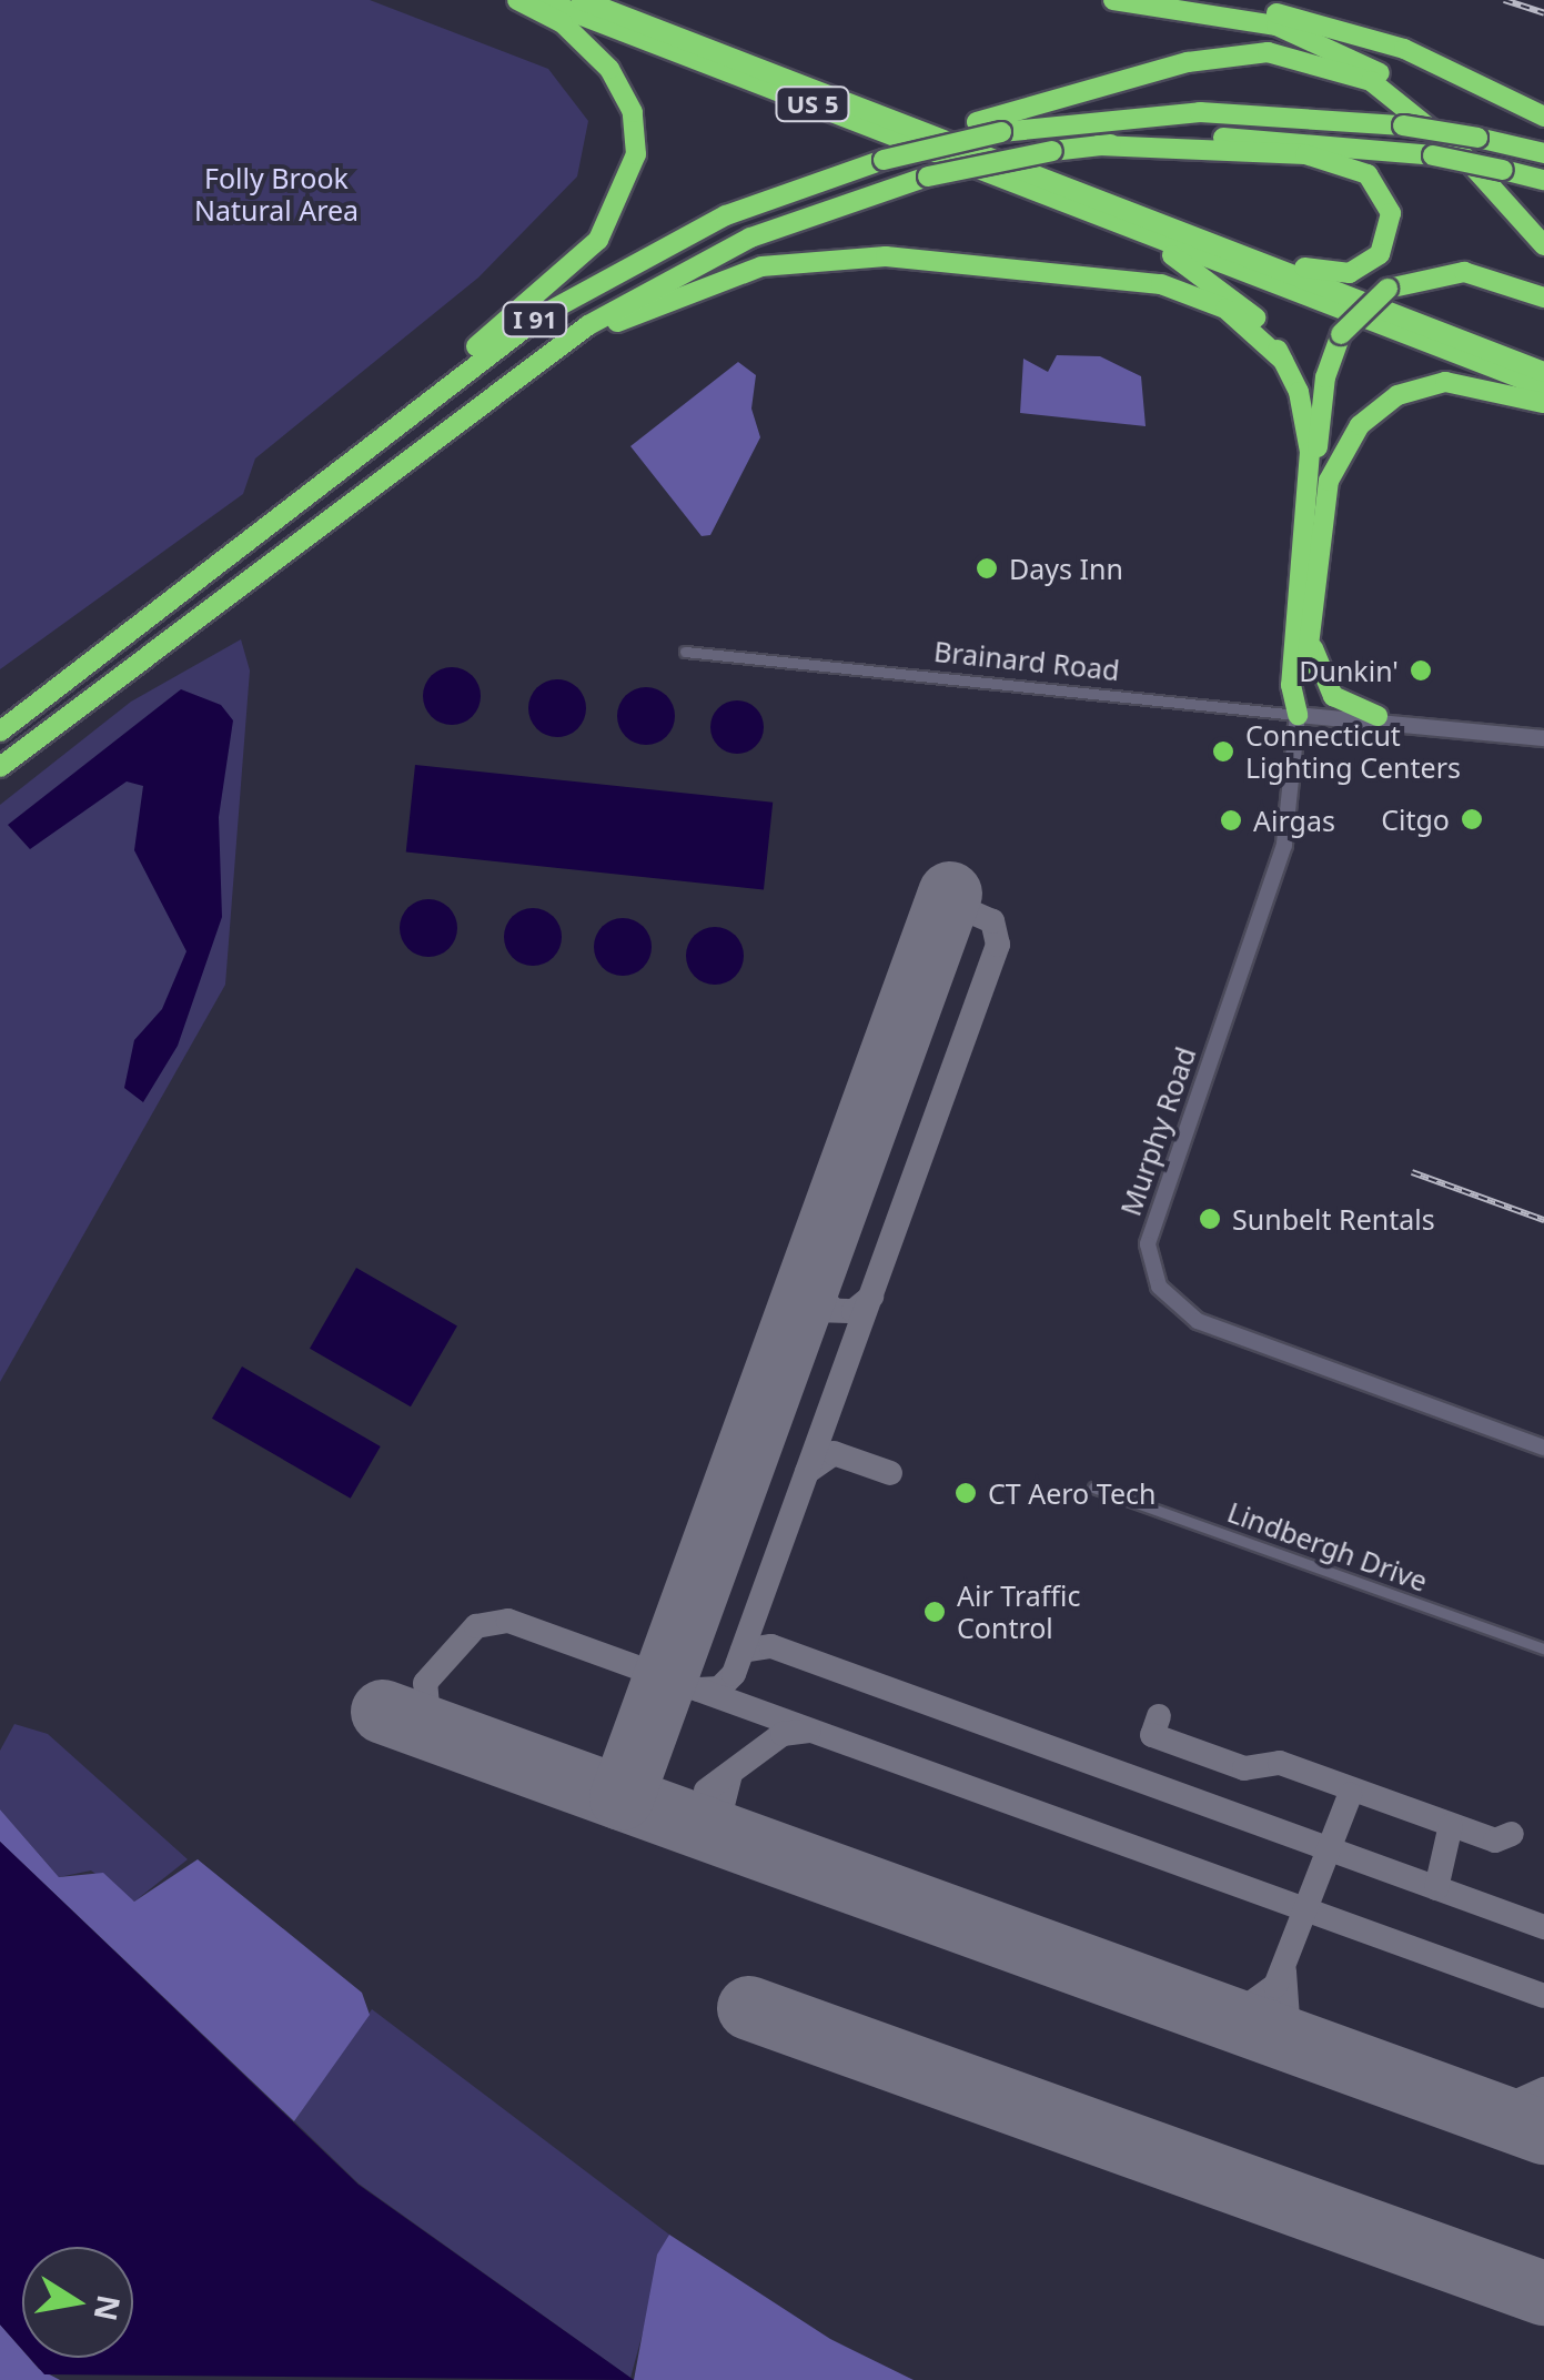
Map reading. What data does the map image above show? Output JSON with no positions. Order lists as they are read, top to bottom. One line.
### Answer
{"streets":{"highway":["US 5","I 91"],"street":["Brainard Road","Murphy Road","Lindbergh Drive"]},"crossings":[["Brainard Road","Murphy Road"]],"parks":["Folly Brook Natural Area"],"places":["Days Inn","Dunkin'","Connecticut Lighting Centers","Citgo","Airgas","Sunbelt Rentals","CT Aero Tech","Air Traffic Control"],"north":"right"}
